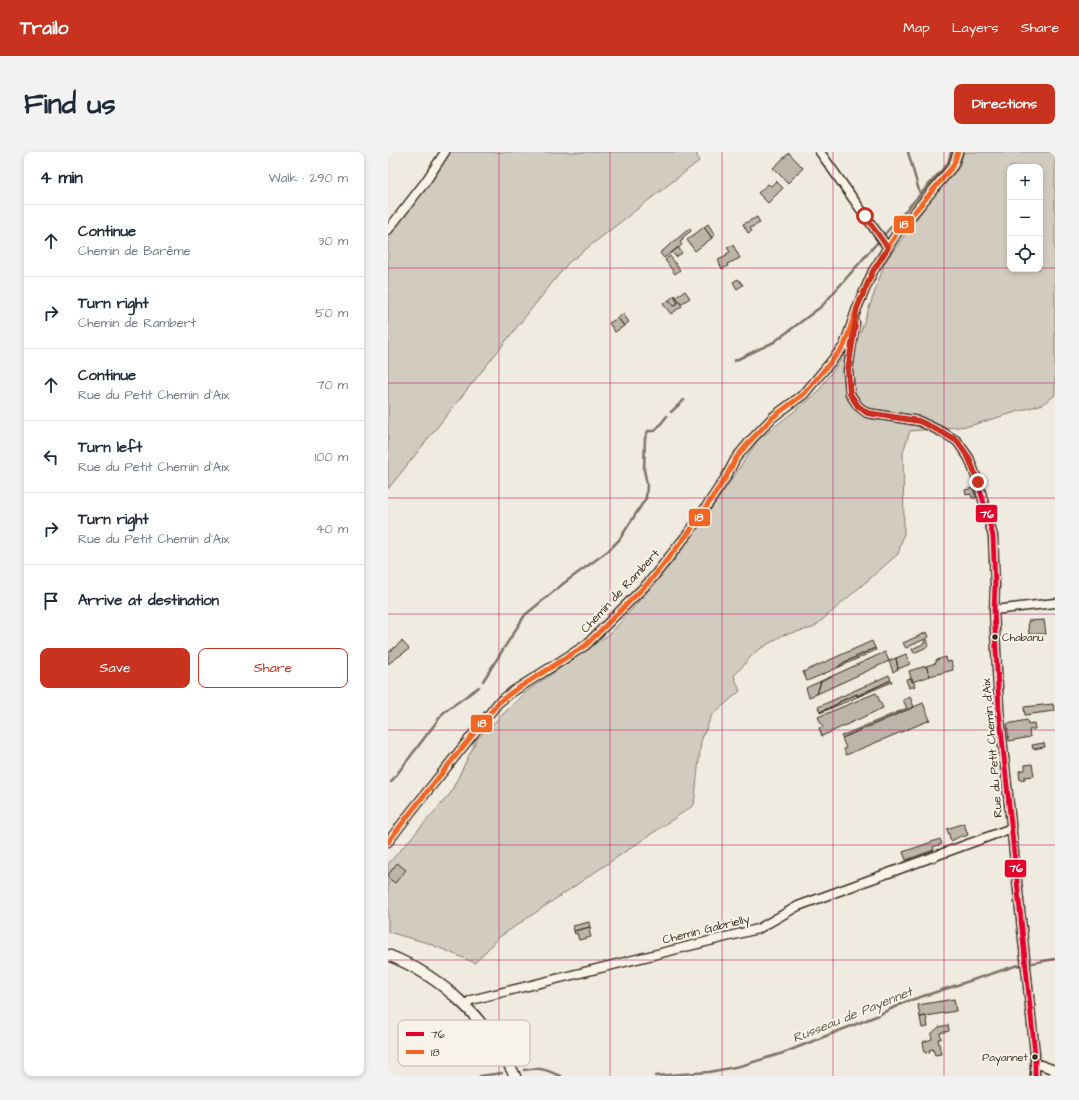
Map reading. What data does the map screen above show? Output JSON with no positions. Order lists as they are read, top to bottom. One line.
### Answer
{"streets":{"street":["Chemin de Rambert","Rue du Petit Chemin d'Aix","Chemin Gabrielly"]},"crossings":[["Chemin de Rambert","Rue du Petit Chemin d'Aix"],["Rue du Petit Chemin d'Aix","Chemin Gabrielly"]],"water":["Russeau de Payennet"],"places":["Chabanu","Payannet"],"lines":["transit line 18","transit line 76"],"legend":["76","18"],"page":{"header":"Trailo","nav":["Map","Layers","Share"],"buttons":["Directions",["Save","Share"]],"title":"Find us","heading":["4 min","Walk · 290 m"],"map_buttons":["+","−"],"list":[["Continue","Chemin de Barême","30 m"],["Turn right","Chemin de Rambert","50 m"],["Continue","Rue du Petit Chemin d'Aix","70 m"],["Turn left","Rue du Petit Chemin d'Aix","100 m"],["Turn right","Rue du Petit Chemin d'Aix","40 m"],"Arrive at destination"]}}
